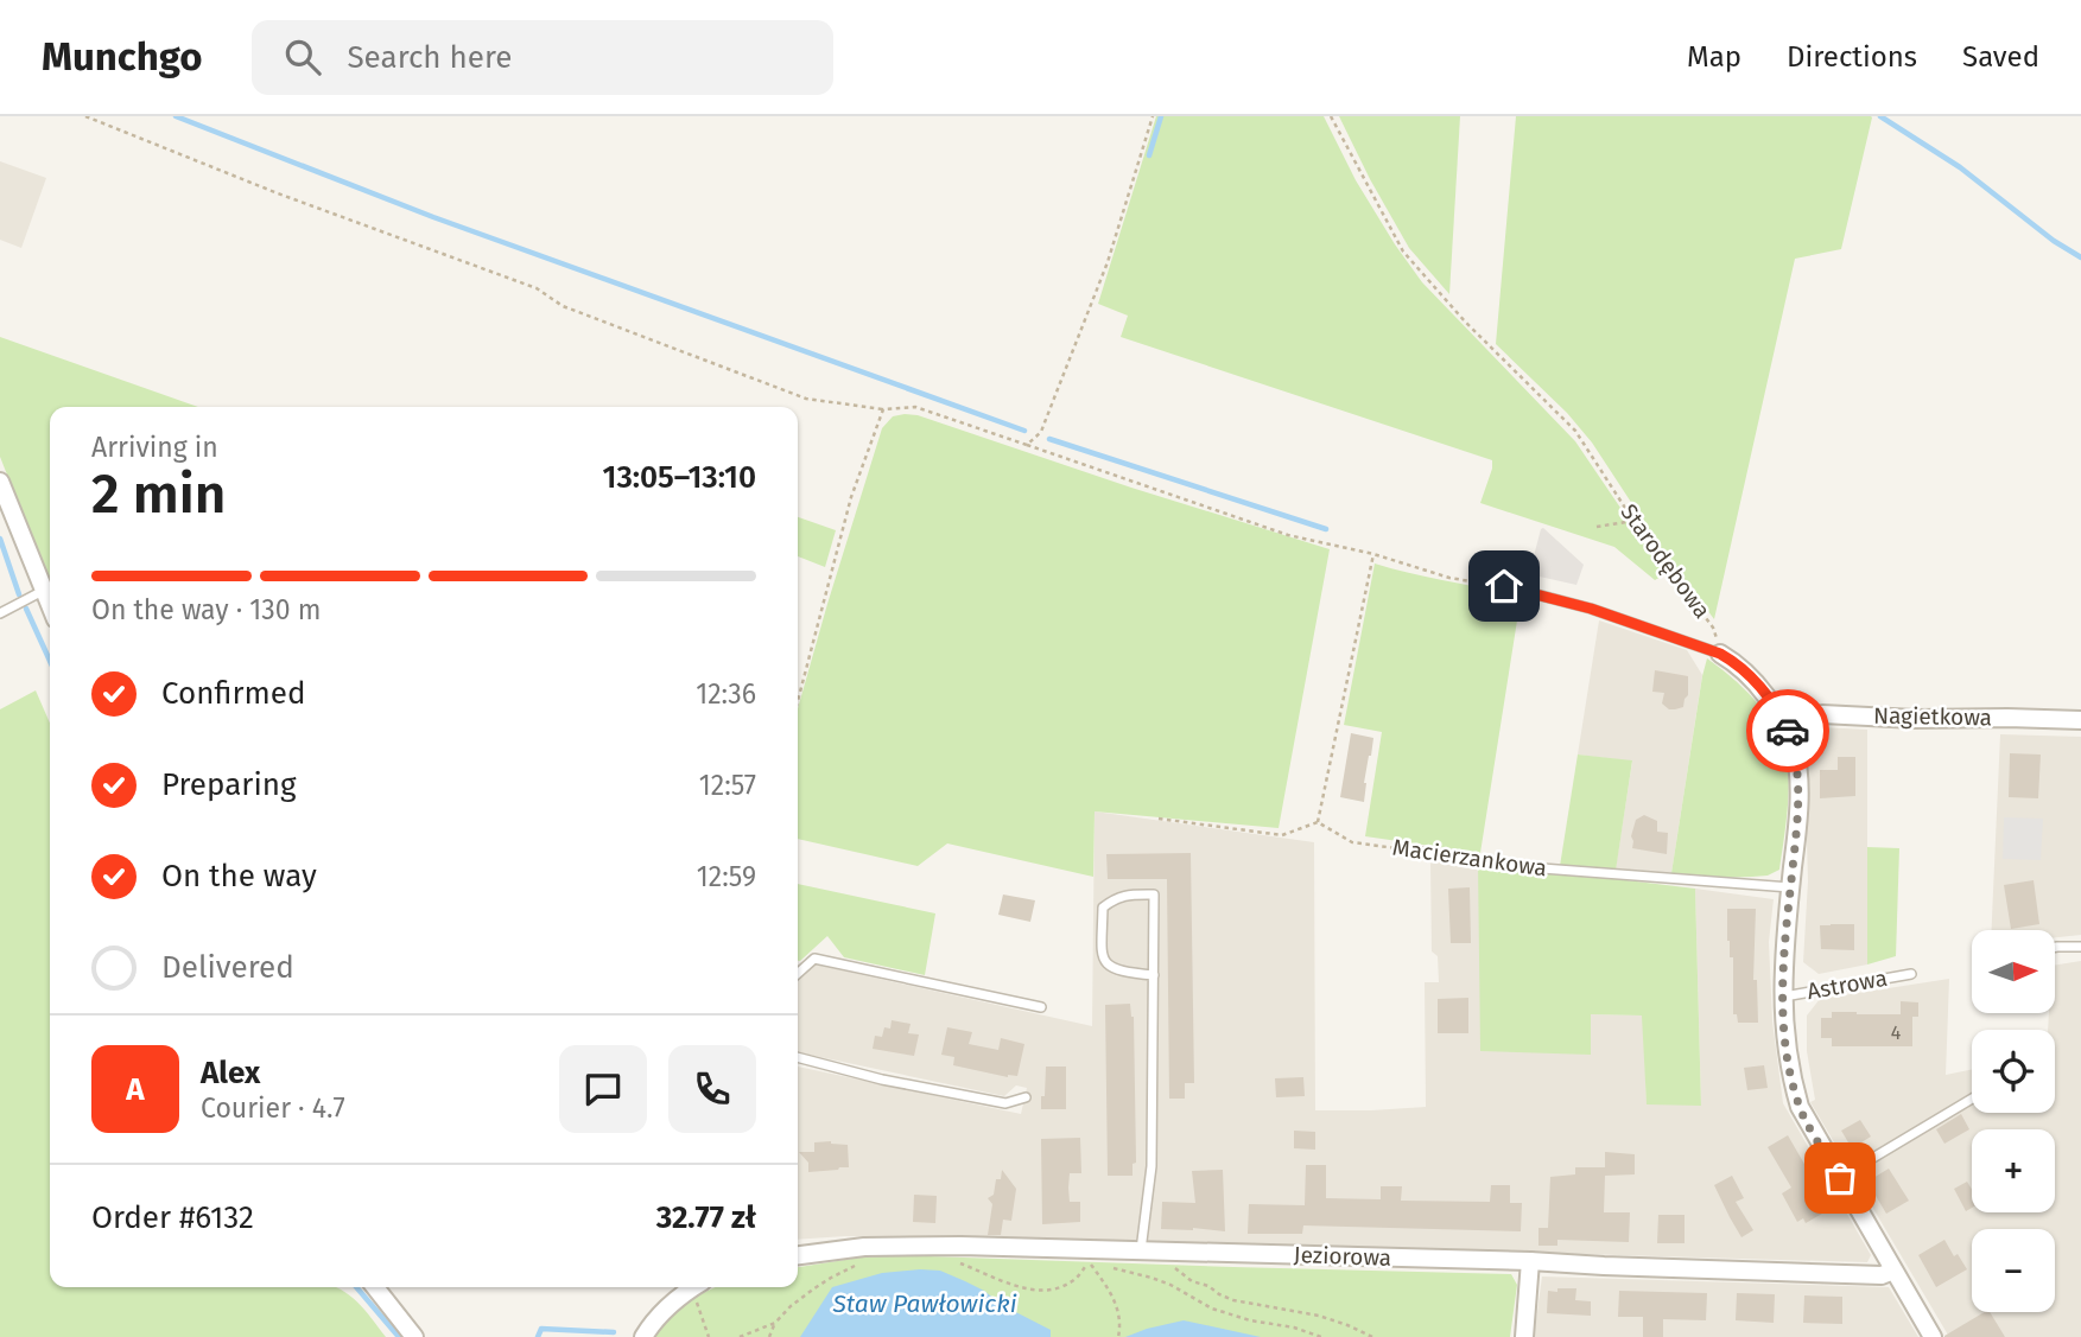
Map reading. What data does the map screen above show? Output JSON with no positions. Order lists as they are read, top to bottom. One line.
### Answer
{"streets":{"street":["Nagietkowa","Jeziorowa"],"lane":["Macierzankowa","Astrowa"],"path":["Starodębowa"]},"water":["Staw Pawłowicki"],"house_numbers":["4"],"north":"right","page":{"header":"Munchgo","search":"Search here","nav":["Map","Directions","Saved"],"heading":["2 min","Arriving in","13:05–13:10"],"panel":["Alex","Courier · 4.7","Order #6132","32.77 zł"],"bar":"On the way · 130 m","list":[["Confirmed","12:36"],["Preparing","12:57"],["On the way","12:59"],"Delivered"],"map_buttons":["+","−"],"round":"A"}}
